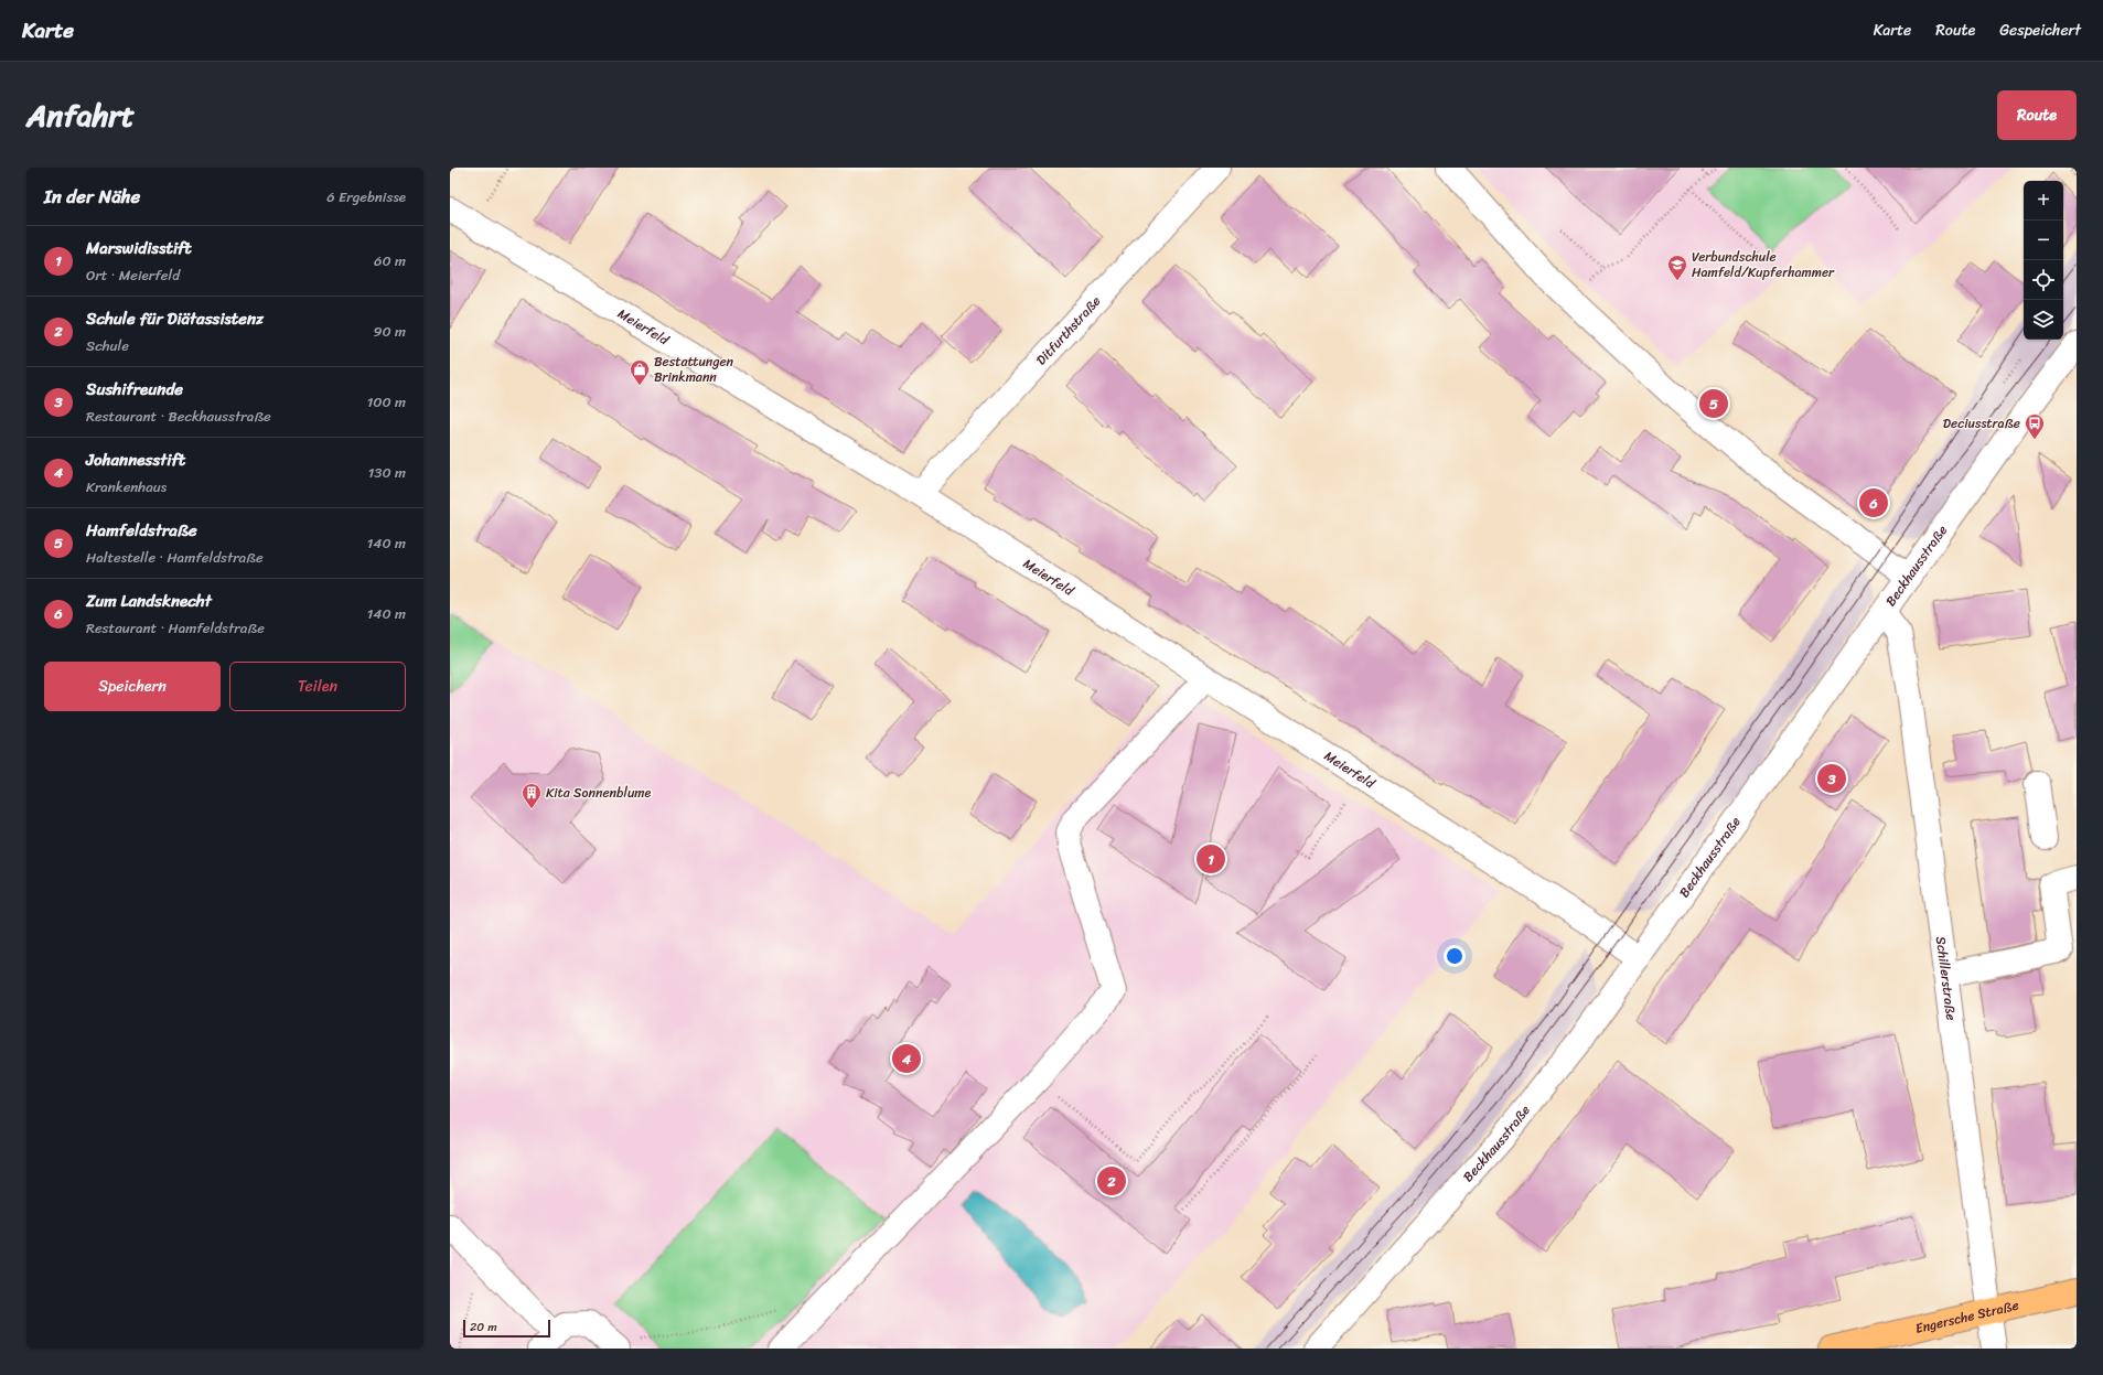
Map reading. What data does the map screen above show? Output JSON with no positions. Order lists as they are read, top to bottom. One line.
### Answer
{"streets":{"main road":["Engersche Straße"],"street":["Meierfeld","Ditfurthstraße","Beckhausstraße","Schillerstraße"]},"crossings":[["Meierfeld","Ditfurthstraße"],["Meierfeld","Beckhausstraße"],["Beckhausstraße","Schillerstraße"],["Schillerstraße","Engersche Straße"]],"places":{"school or university":["Verbundschule Hamfeld/Kupferhammer"],"shop":["Bestattungen Brinkmann"],"bus stop":["Deciusstraße"],"building":["Kita Sonnenblume"]},"scale_bar":"20 m","page":{"header":"Karte","nav":["Karte","Route","Gespeichert"],"title":"Anfahrt","buttons":["Route",["Speichern","Teilen"]],"heading":["In der Nähe","6 Ergebnisse"],"map_buttons":["+","−"],"list":[{"mark":"1","name":"Marswidisstift","note":"Ort · Meierfeld","value":"60 m"},{"mark":"2","name":"Schule für Diätassistenz","note":"Schule","value":"90 m"},{"mark":"3","name":"Sushifreunde","note":"Restaurant · Beckhausstraße","value":"100 m"},{"mark":"4","name":"Johannesstift","note":"Krankenhaus","value":"130 m"},{"mark":"5","name":"Hamfeldstraße","note":"Haltestelle · Hamfeldstraße","value":"140 m"},{"mark":"6","name":"Zum Landsknecht","note":"Restaurant · Hamfeldstraße","value":"140 m"}],"pins":["5","6","3","1","4","2"],"scale":"20 m"}}
